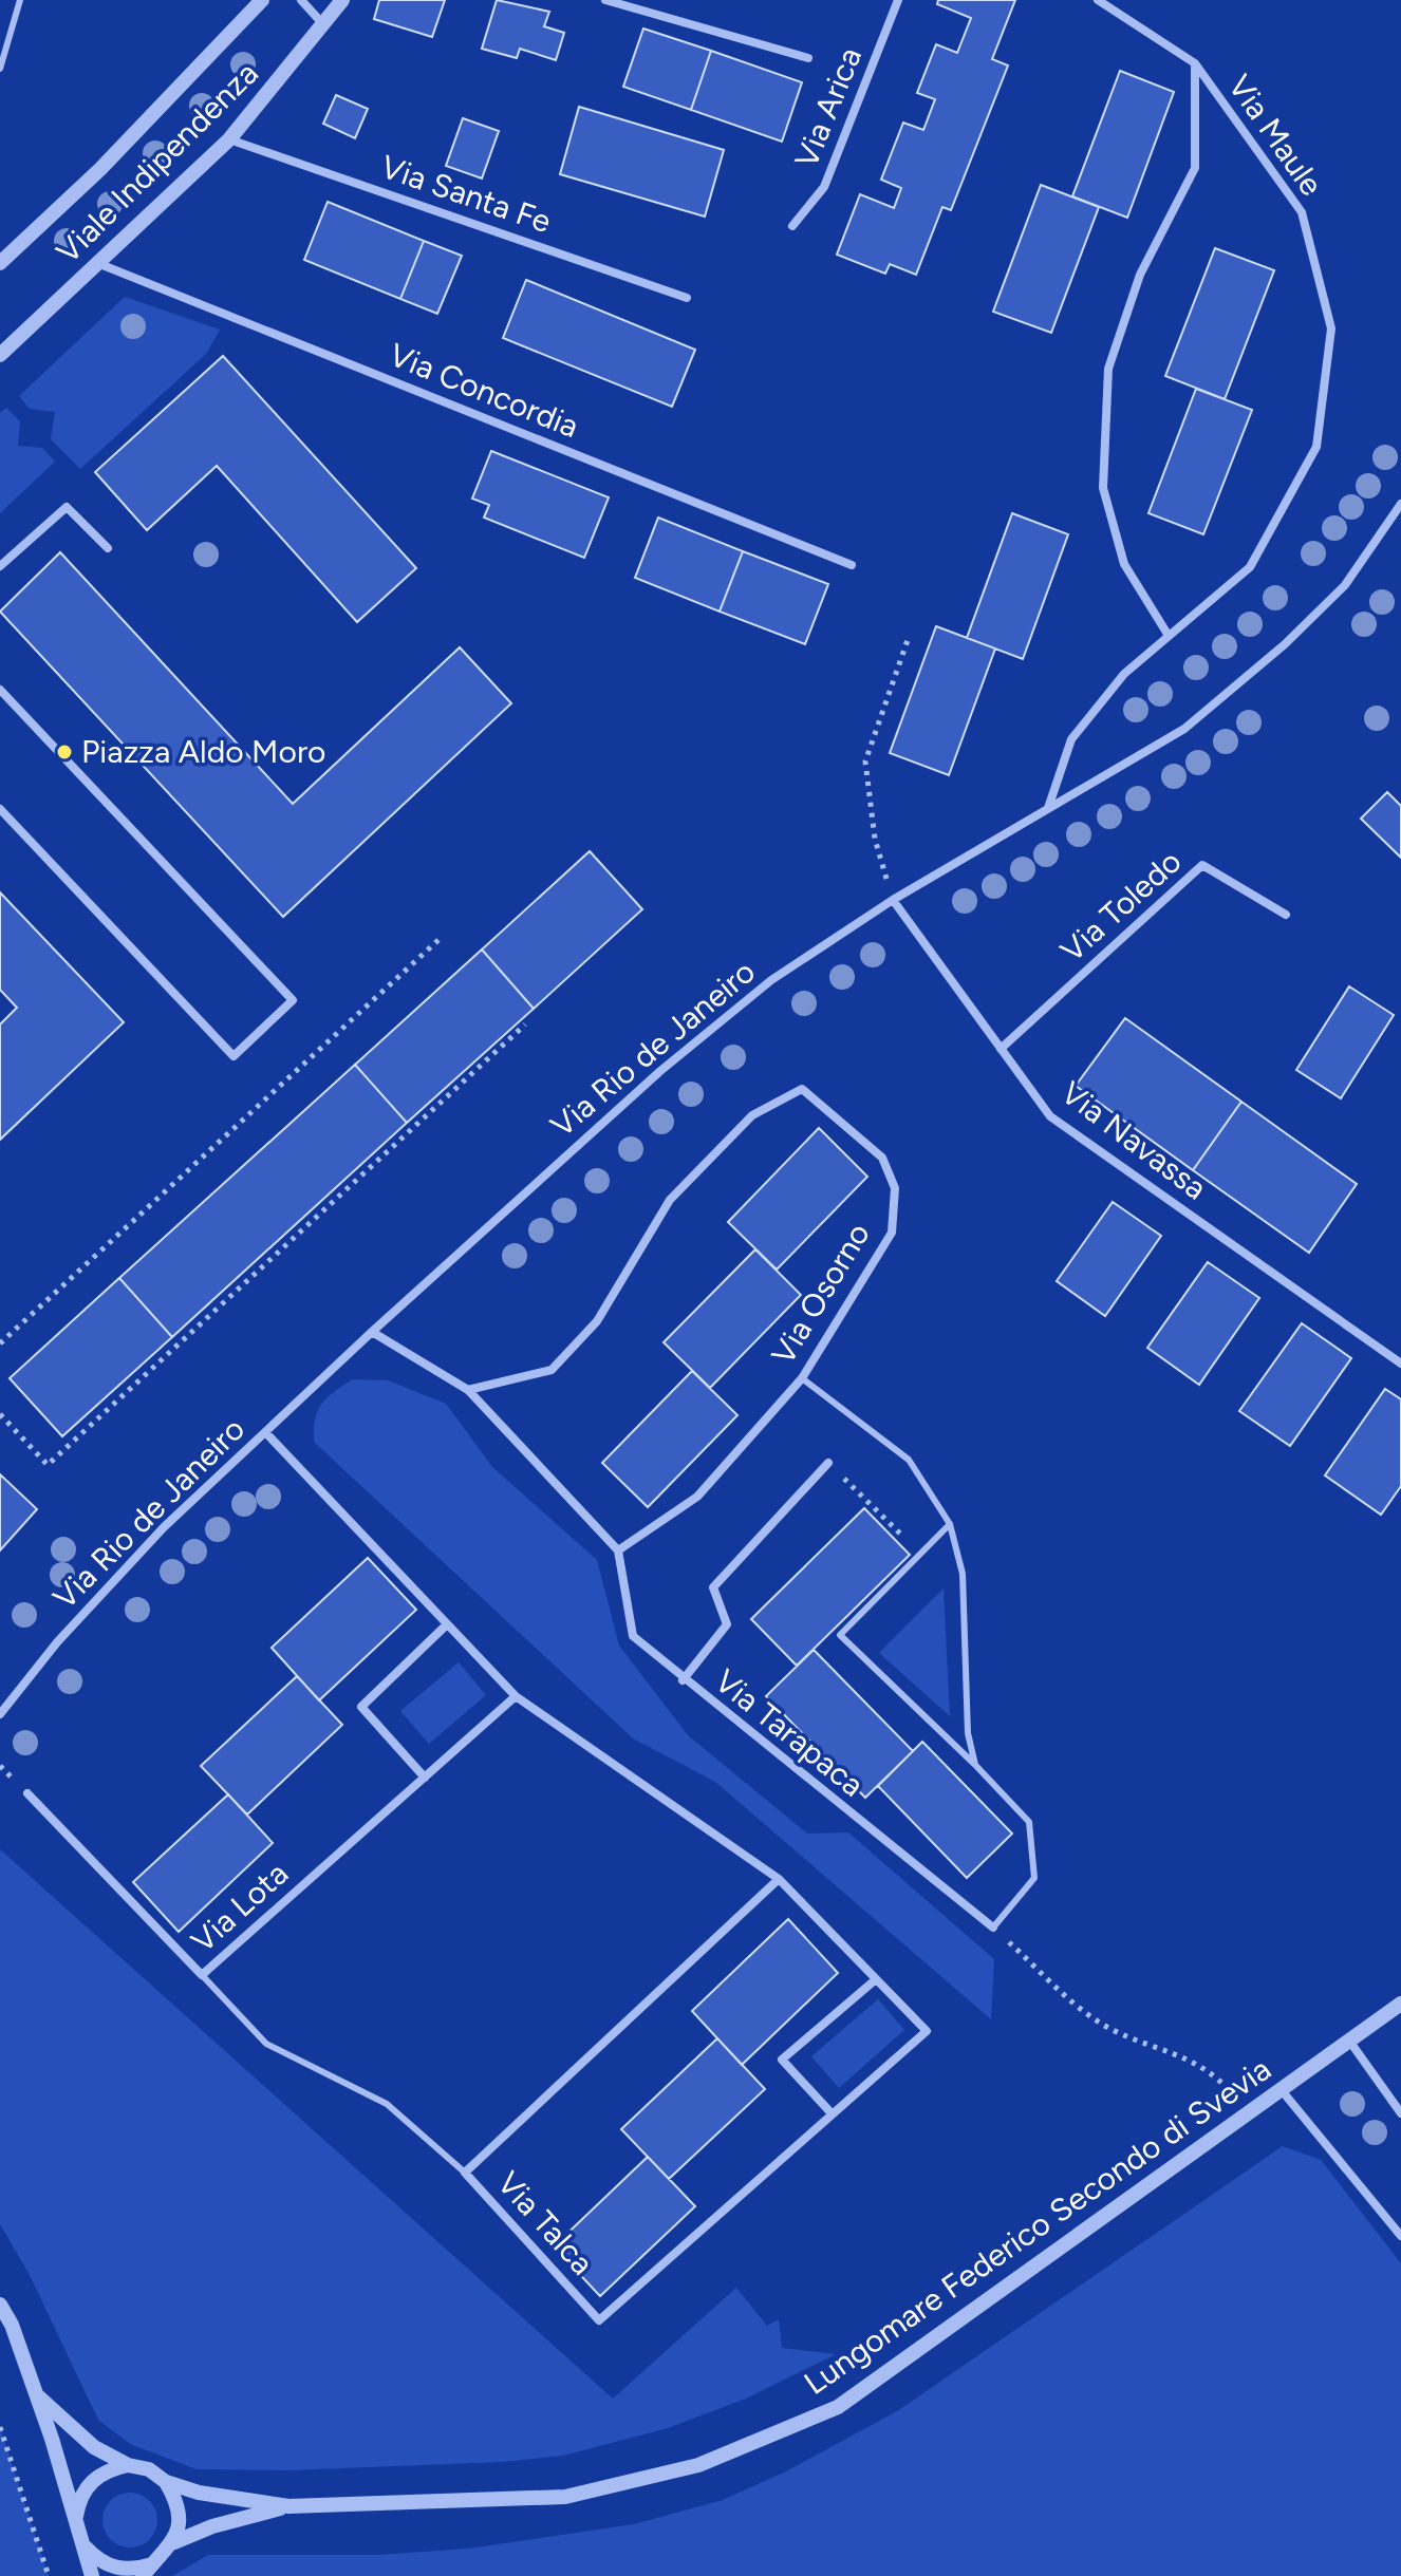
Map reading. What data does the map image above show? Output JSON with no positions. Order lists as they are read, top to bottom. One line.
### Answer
{"streets":{"street":["Via Arica","Via Maule","Viale Indipendenza","Via Santa Fe","Via Concordia","Via Toledo","Via Rio de Janeiro","Via Navassa","Via Osorno","Via Tarapaca","Via Lota","Via Talca","Lungomare Federico Secondo di Svevia"]},"crossings":[["Via Maule","Via Rio de Janeiro"],["Viale Indipendenza","Via Santa Fe"],["Viale Indipendenza","Via Concordia"],["Via Toledo","Via Navassa"],["Via Rio de Janeiro","Via Navassa"],["Via Osorno","Via Tarapaca"]],"places":["Piazza Aldo Moro"]}
